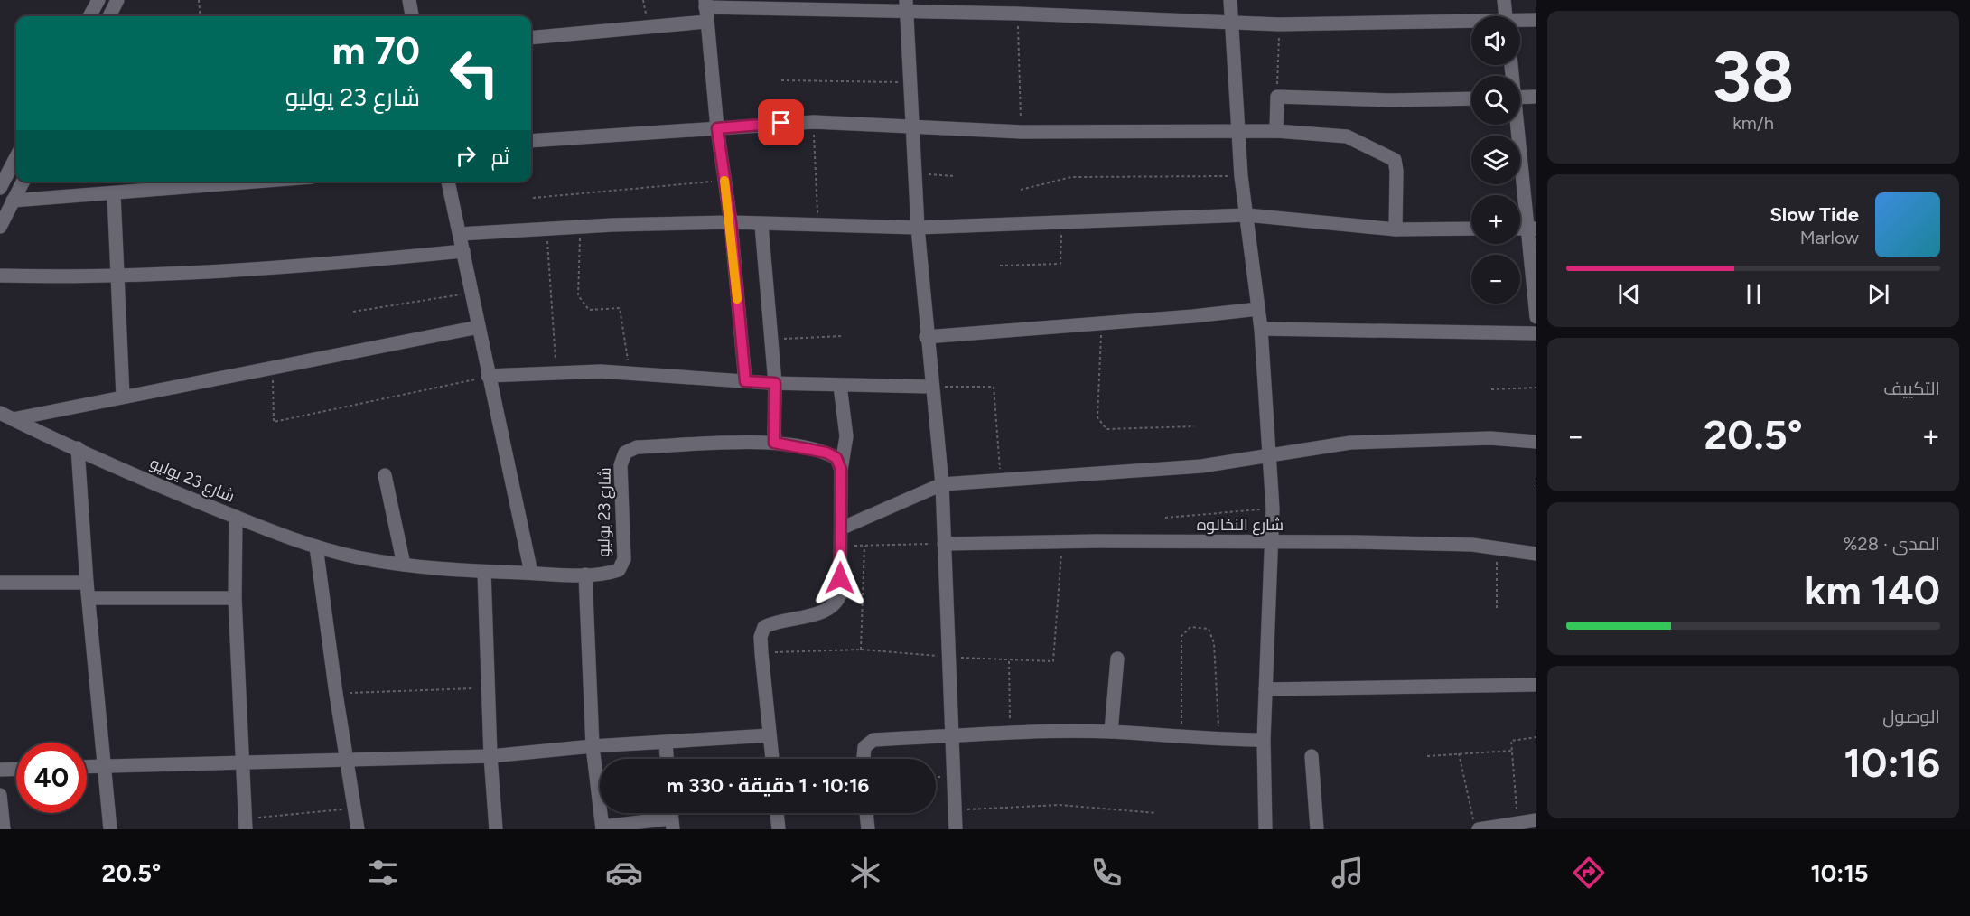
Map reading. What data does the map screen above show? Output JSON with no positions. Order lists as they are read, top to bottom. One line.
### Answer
{"streets":{"street":["شارع 23 يوليو","شارع النخالوه"]},"page":{"tile":[["38","km/h"],"التكييف",["المدى · 28%","140 km"],["الوصول","10:16"]],"map_buttons":["+","−"],"turn":["70 m","شارع 23 يوليو"],"then":"ثم","song":["Slow Tide","Marlow"],"heat":["−","20.5°","+"],"limit":"40","trip":"10:16 · 1 دقيقة · 330 m","tabs":["10:15","20.5°"]}}
